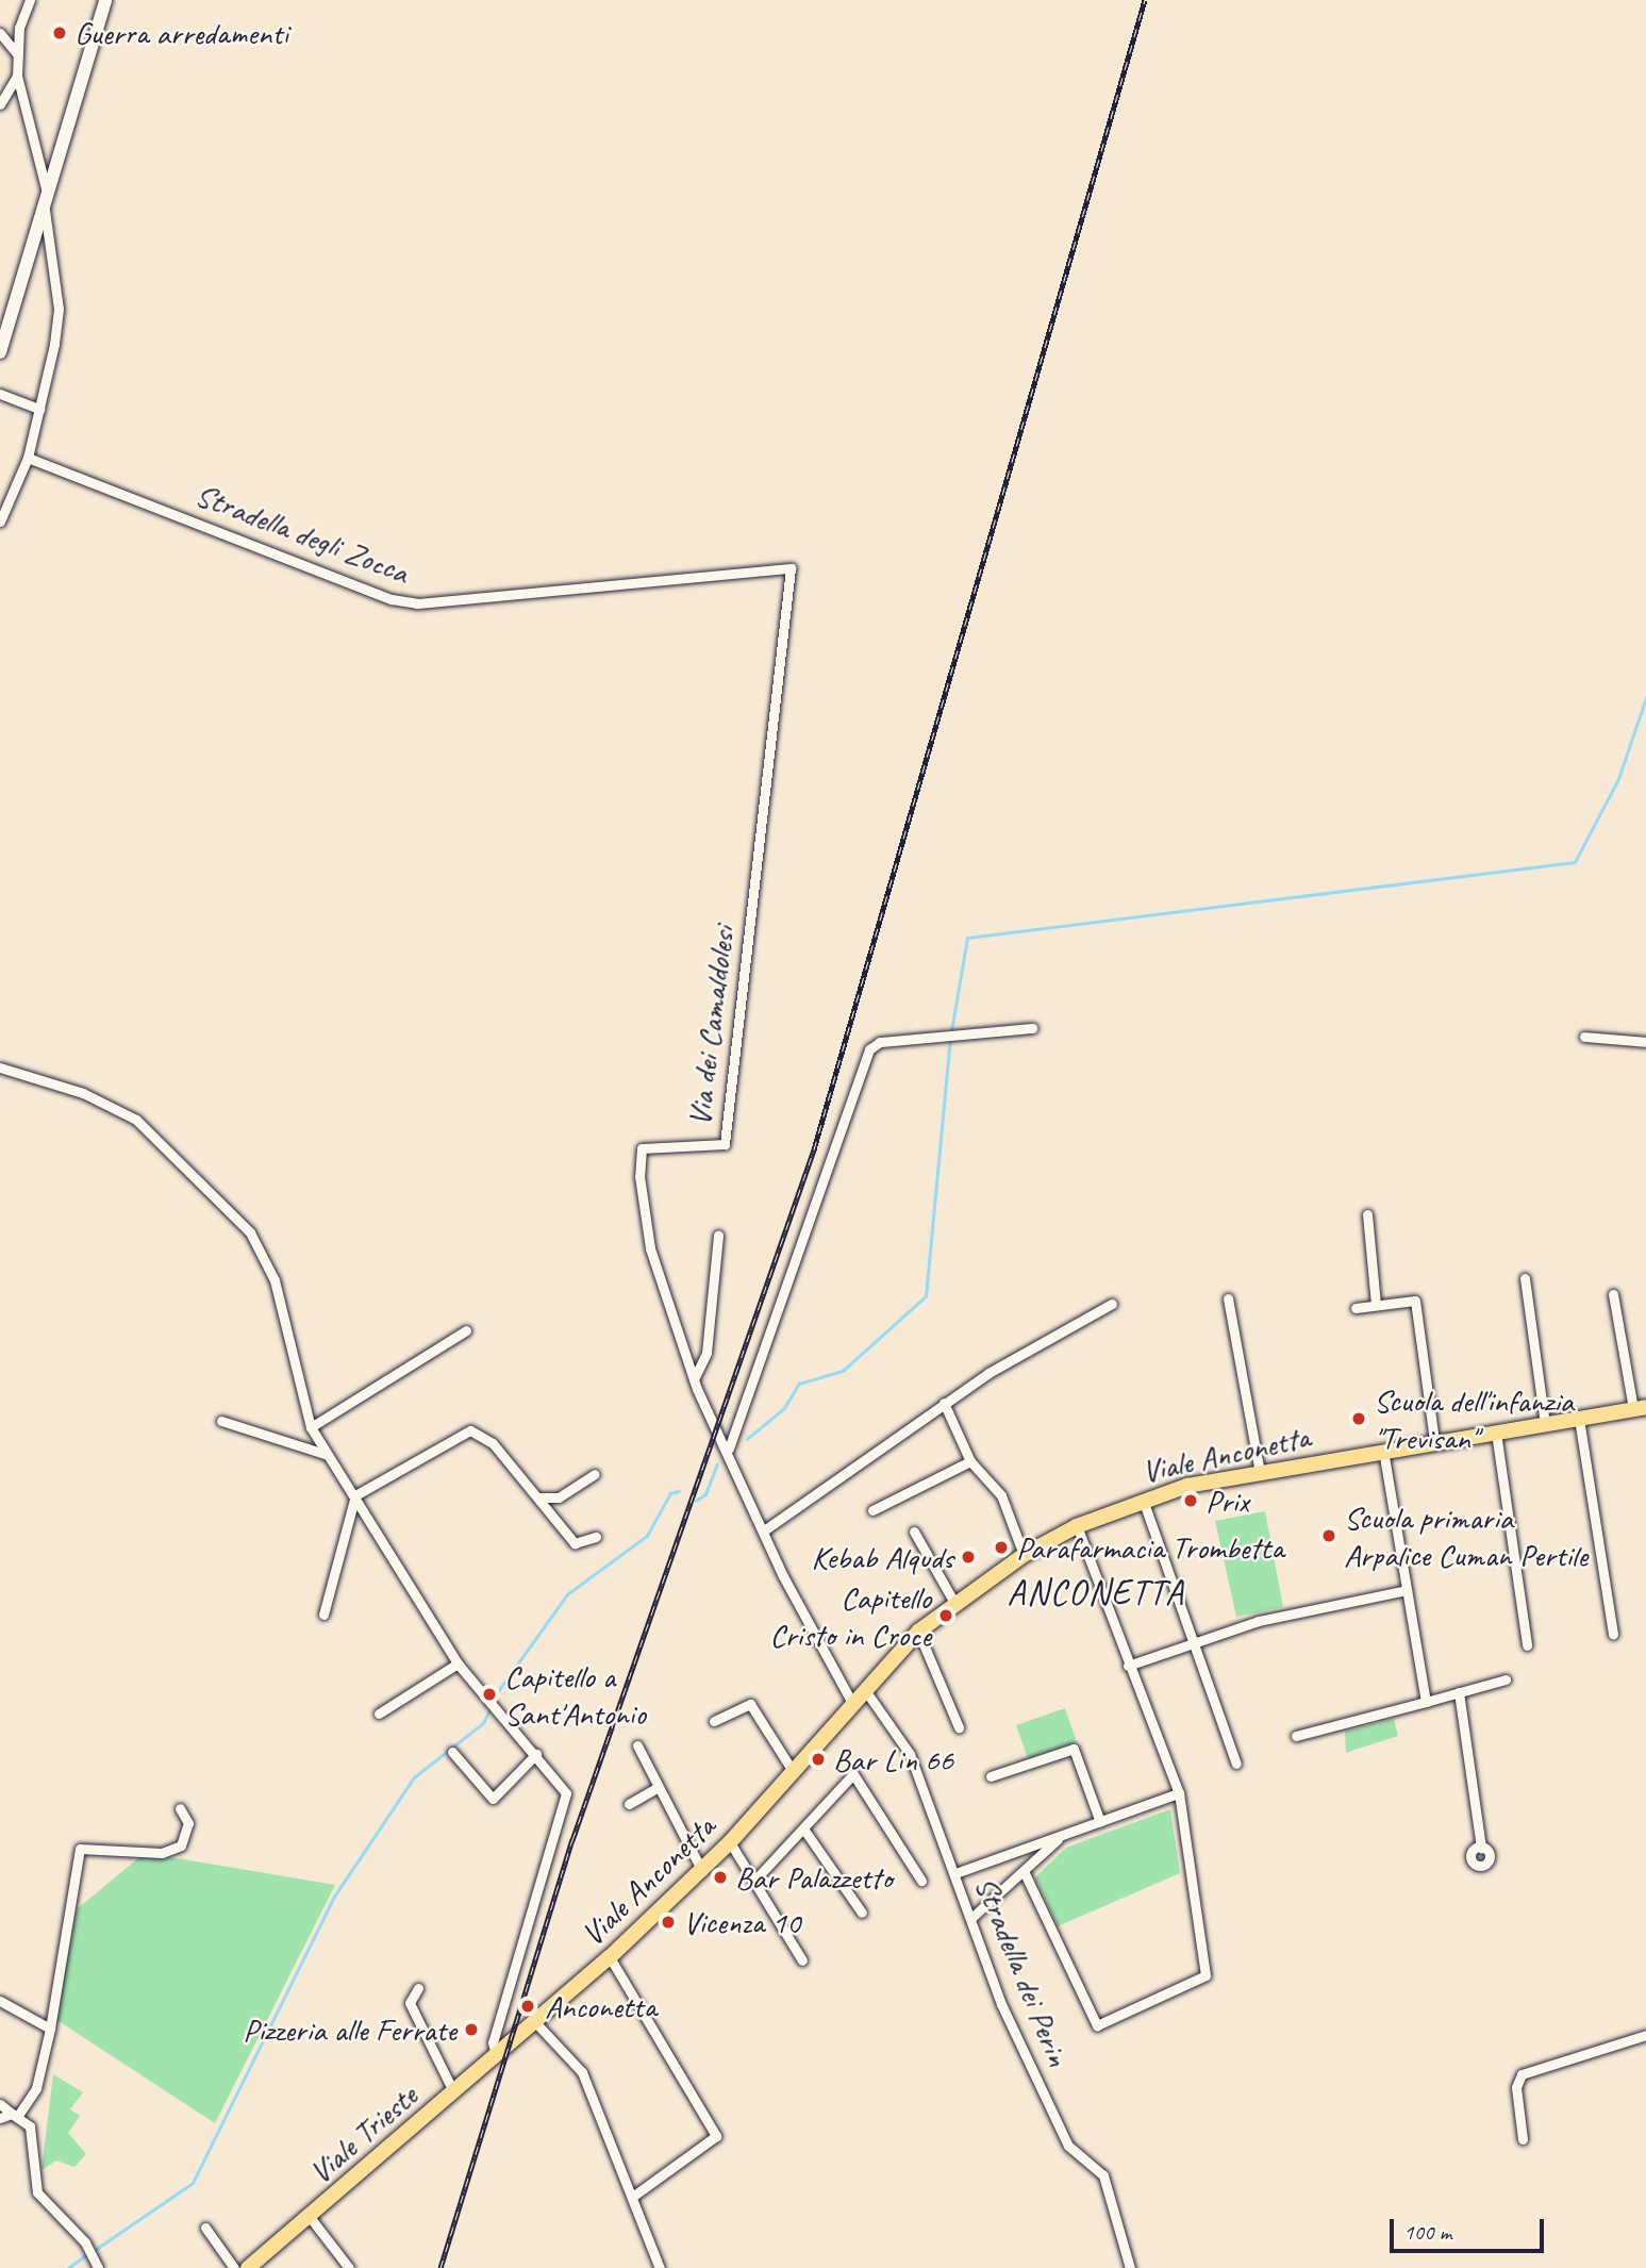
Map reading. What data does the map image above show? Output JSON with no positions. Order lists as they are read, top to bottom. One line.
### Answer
{"streets":{"main road":["Viale Anconetta","Viale Trieste"],"street":["Stradella degli Zocca","Via dei Camaldolesi","Stradella dei Perin"]},"crossings":[["Stradella degli Zocca","Via dei Camaldolesi"],["Via dei Camaldolesi","Viale Anconetta"],["Viale Anconetta","Stradella dei Perin"],["Viale Anconetta","Viale Trieste"]],"districts":["ANCONETTA"],"places":["Guerra arredamenti","Scuola dell'infanzia \"Trevisan\"","Prix","Scuola primaria Arpalice Cuman Pertile","Parafarmacia Trombetta","Kebab Alquds","Capitello Cristo in Croce","Capitello a Sant'Antonio","Bar Lin 66","Bar Palazzetto","Vicenza 10","Anconetta","Pizzeria alle Ferrate"],"scale_bar":"100 m"}
